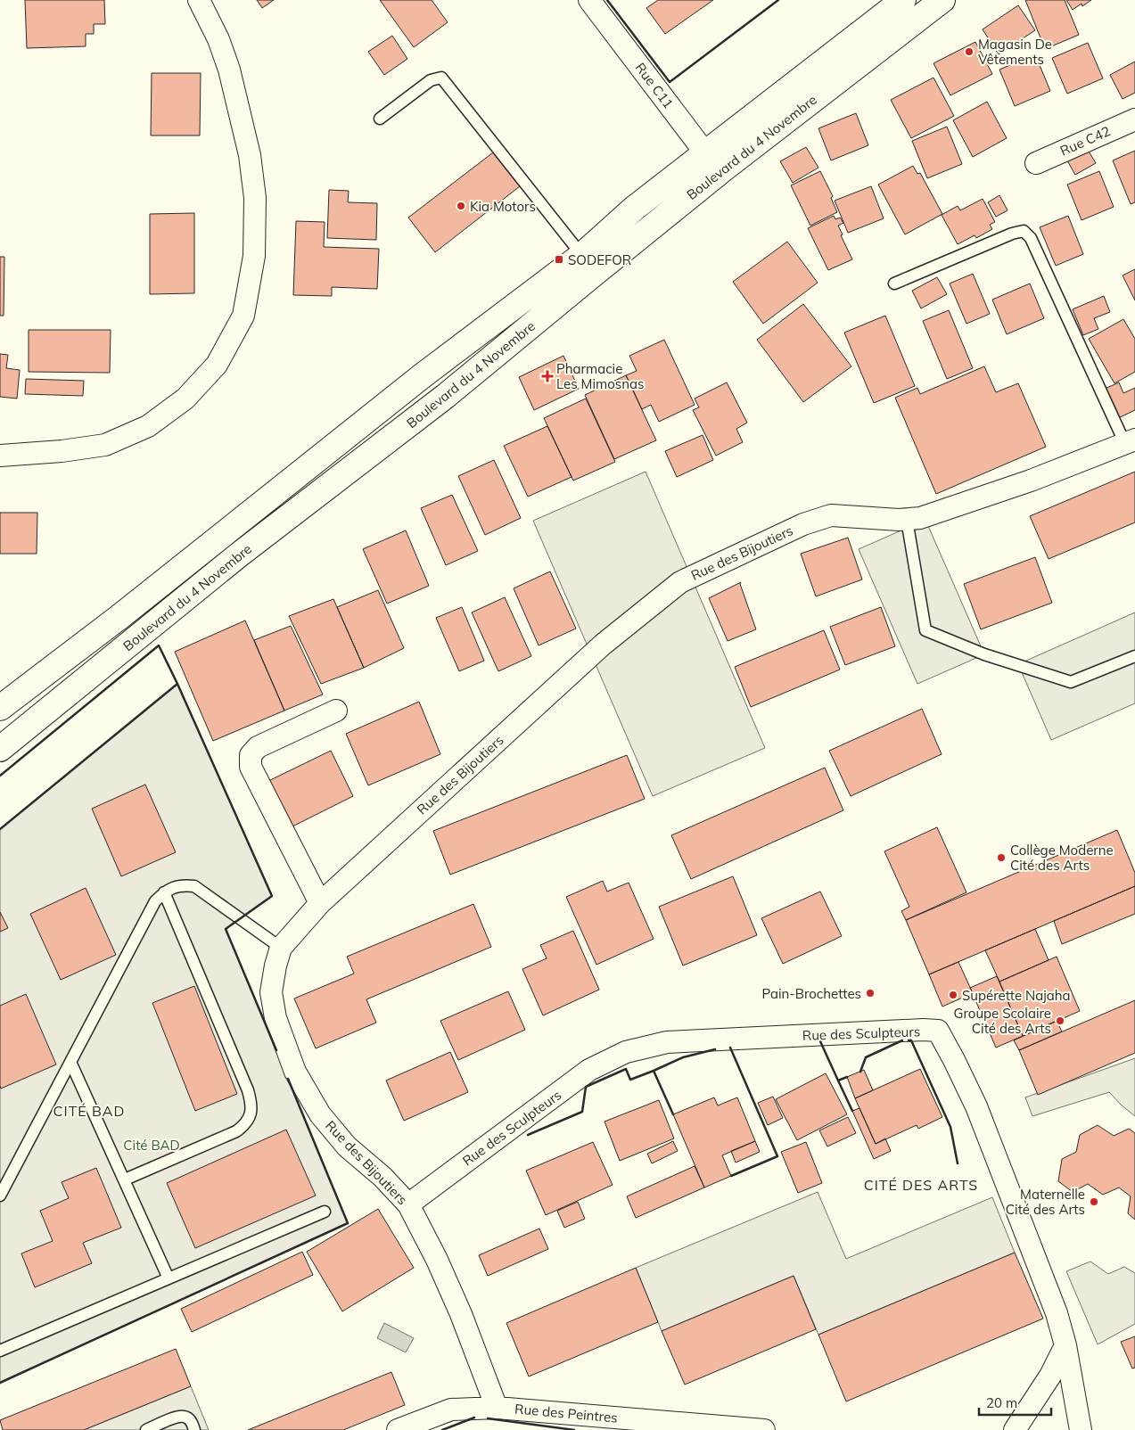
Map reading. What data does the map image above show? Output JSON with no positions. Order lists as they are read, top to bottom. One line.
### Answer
{"streets":{"main road":["Boulevard du 4 Novembre"],"street":["Rue C11","Rue C42","Rue des Bijoutiers","Rue des Sculpteurs","Rue des Peintres"]},"crossings":[["Rue C11","Boulevard du 4 Novembre"],["Rue des Bijoutiers","Rue des Sculpteurs"],["Rue des Bijoutiers","Rue des Peintres"]],"districts":["CITÉ BAD","CITÉ DES ARTS"],"parks":["Cité BAD"],"places":{"other":["Magasin De Vêtements","Kia Motors","Collège Moderne Cité des Arts","Pain-Brochettes","Supérette Najaha","Groupe Scolaire Cité des Arts","Maternelle Cité des Arts"],"transit":["SODEFOR"],"health":["Pharmacie Les Mimosnas"]},"scale_bar":"20 m"}
